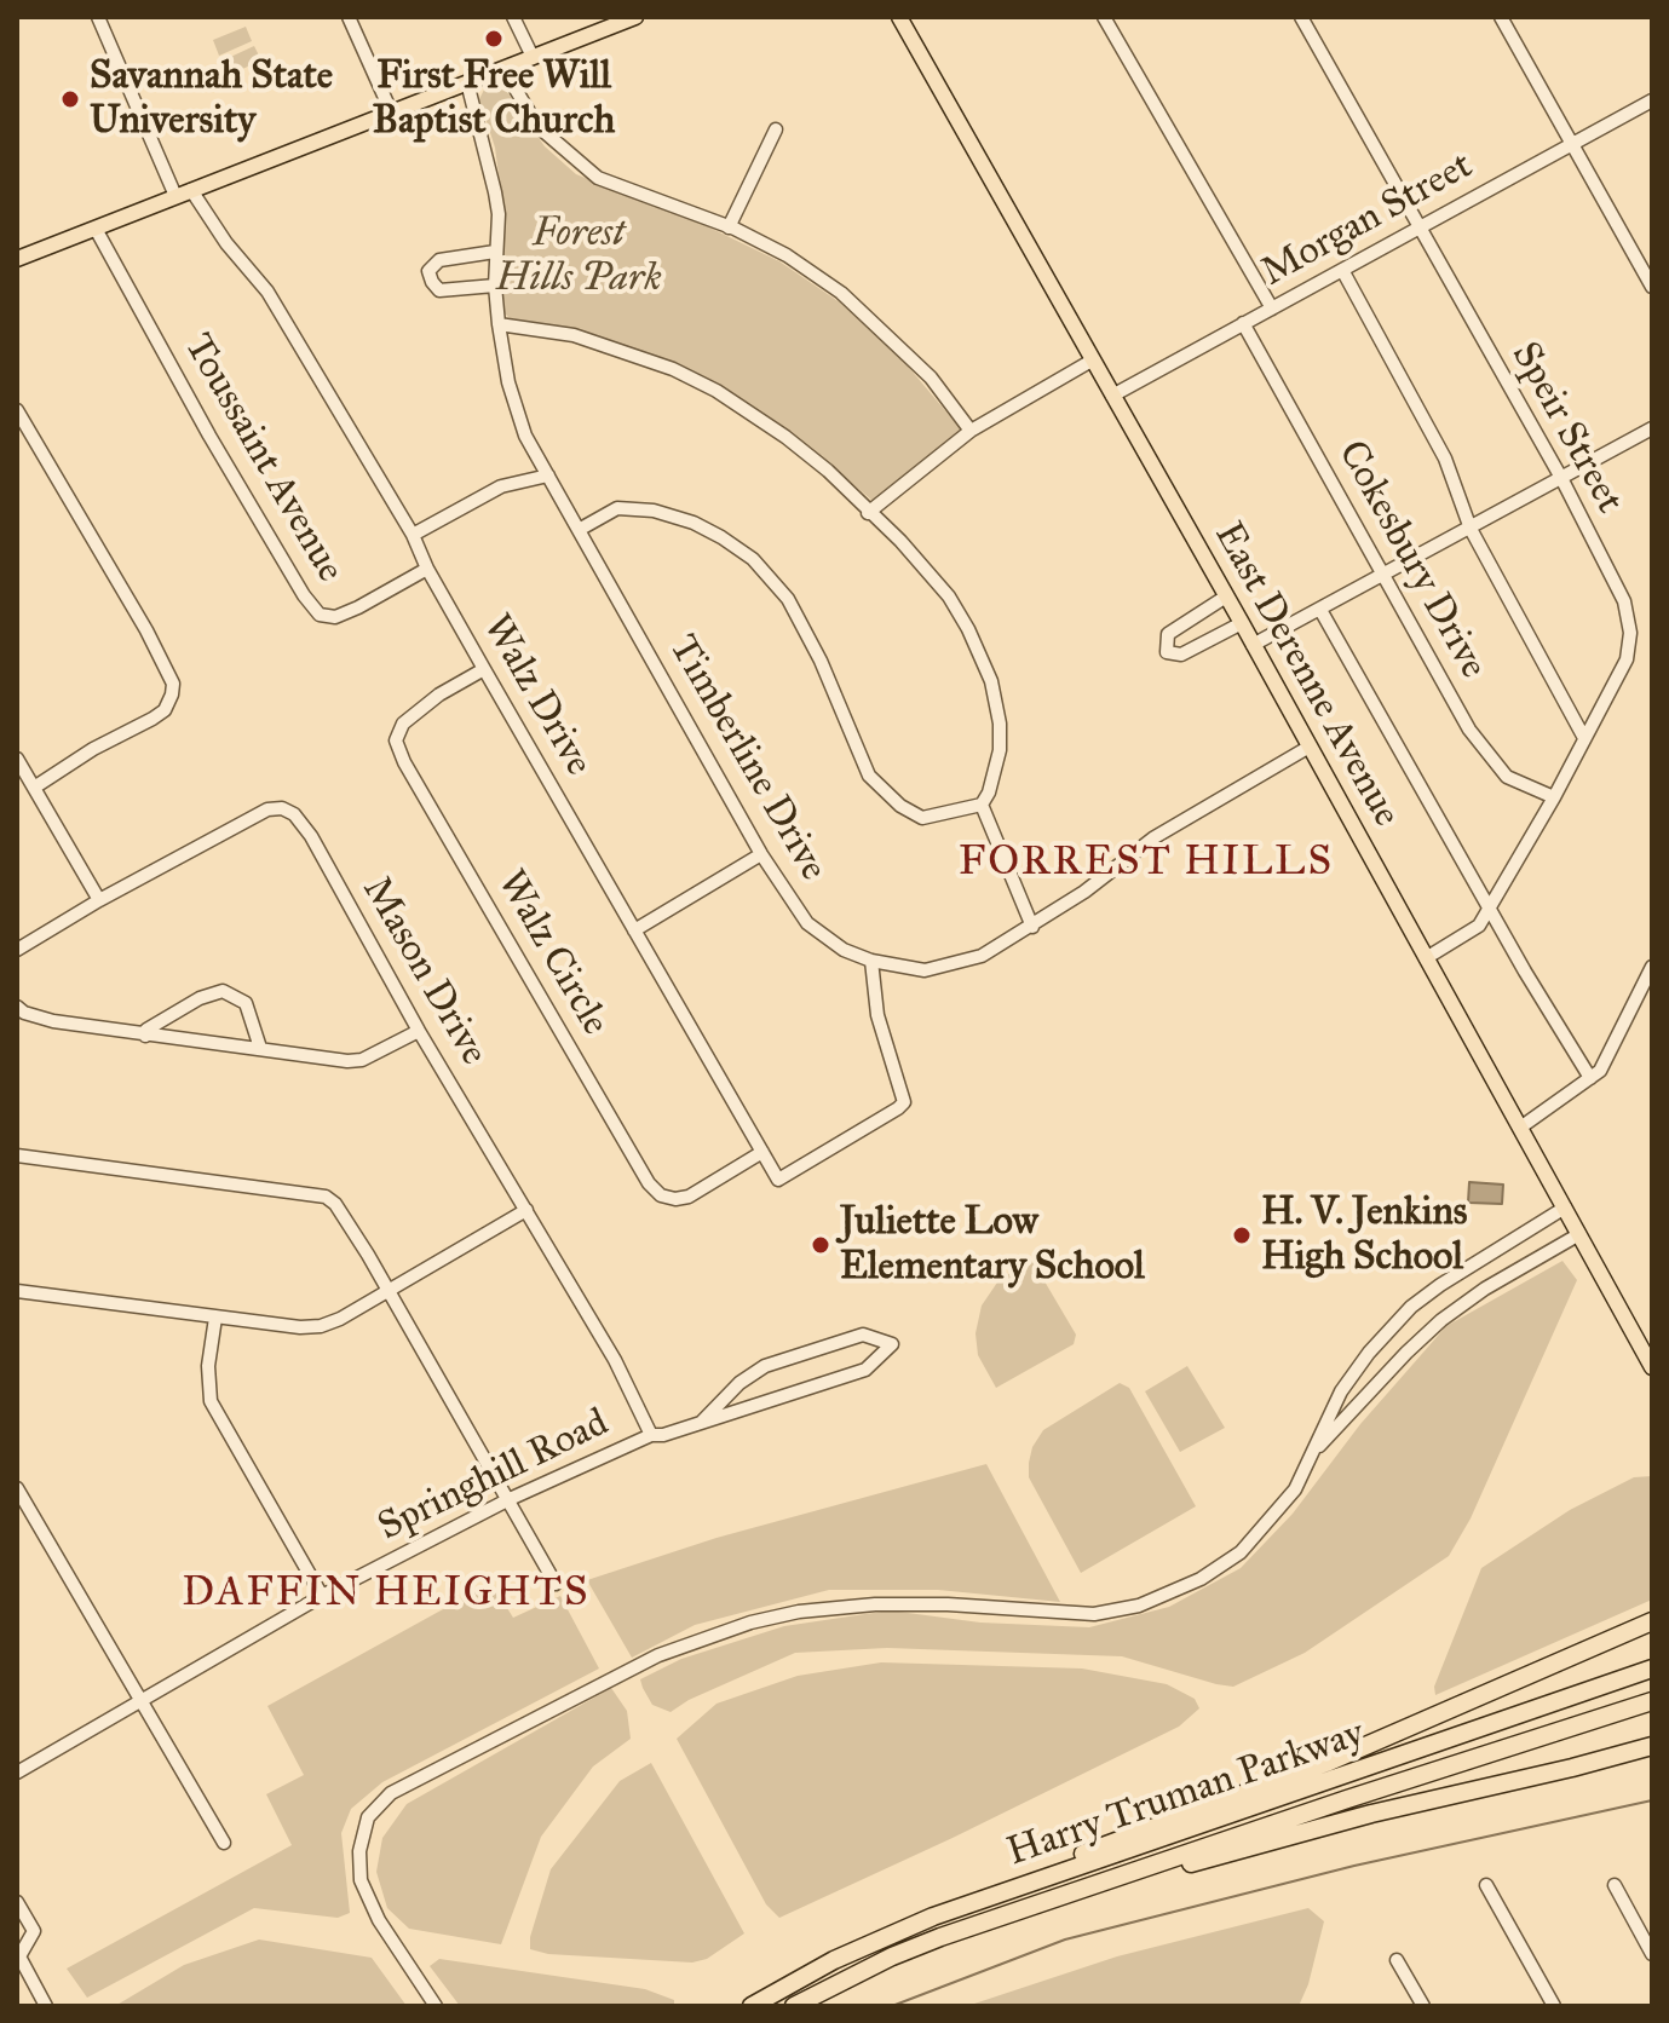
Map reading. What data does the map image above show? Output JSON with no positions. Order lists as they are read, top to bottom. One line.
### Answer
{"streets":{"highway":["Harry Truman Parkway"],"main road":["East Derenne Avenue"],"street":["Morgan Street","Speir Street","Toussaint Avenue","Cokesbury Drive","Walz Drive","Timberline Drive","Walz Circle","Mason Drive","Springhill Road"]},"crossings":[["Morgan Street","Speir Street"],["Morgan Street","Cokesbury Drive"],["Morgan Street","East Derenne Avenue"],["Speir Street","Cokesbury Drive"],["Speir Street","East Derenne Avenue"],["Toussaint Avenue","Walz Drive"],["East Derenne Avenue","Timberline Drive"],["Walz Drive","Timberline Drive"],["Walz Drive","Walz Circle"],["Mason Drive","Springhill Road"]],"districts":["FORREST HILLS","DAFFIN HEIGHTS"],"parks":["Forest Hills Park"],"places":["First Free Will Baptist Church","Savannah State University","H. V. Jenkins High School","Juliette Low Elementary School"]}
